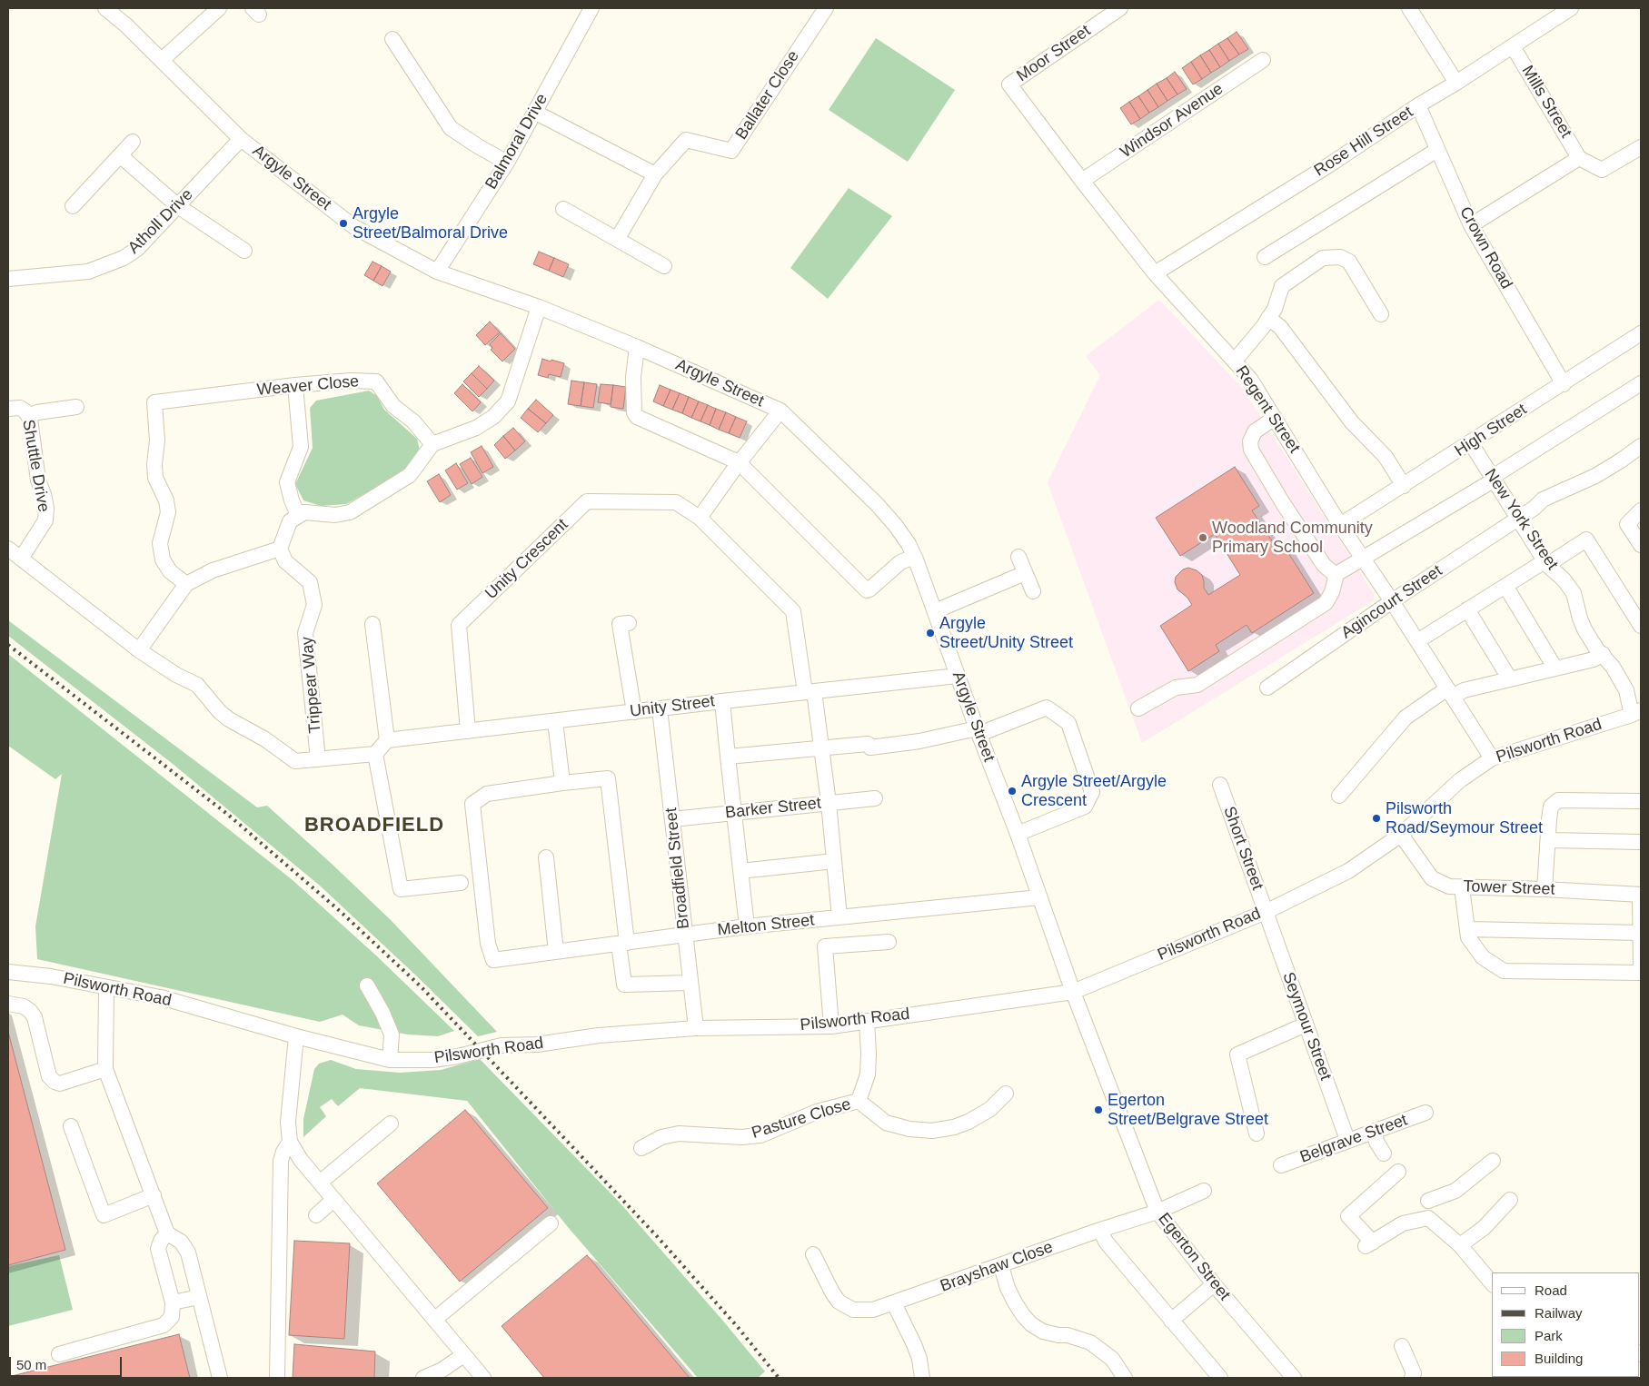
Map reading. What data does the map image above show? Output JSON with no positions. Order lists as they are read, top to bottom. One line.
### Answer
{"streets":{"street":["Moor Street","Ballater Close","Mills Street","Windsor Avenue","Balmoral Drive","Rose Hill Street","Argyle Street","Atholl Drive","Crown Road","Weaver Close","Regent Street","High Street","Shuttle Drive","New York Street","Unity Crescent","Agincourt Street","Trippear Way","Unity Street","Pilsworth Road","Barker Street","Short Street","Broadfield Street","Tower Street","Melton Street","Seymour Street","Pasture Close","Belgrave Street","Egerton Street","Brayshaw Close"]},"crossings":[["Moor Street","Regent Street"],["Mills Street","Rose Hill Street"],["Windsor Avenue","Regent Street"],["Balmoral Drive","Argyle Street"],["Rose Hill Street","Crown Road"],["Rose Hill Street","Regent Street"],["Argyle Street","Atholl Drive"],["Argyle Street","Unity Street"],["Argyle Street","Pilsworth Road"],["Argyle Street","Melton Street"],["Argyle Street","Egerton Street"],["Crown Road","High Street"],["Regent Street","High Street"],["Regent Street","Agincourt Street"],["Regent Street","Pilsworth Road"],["High Street","New York Street"],["New York Street","Agincourt Street"],["New York Street","Pilsworth Road"],["Unity Crescent","Unity Street"],["Unity Crescent","Barker Street"],["Unity Crescent","Melton Street"],["Unity Street","Broadfield Street"],["Pilsworth Road","Short Street"],["Pilsworth Road","Broadfield Street"],["Pilsworth Road","Tower Street"],["Pilsworth Road","Seymour Street"],["Pilsworth Road","Egerton Street"],["Barker Street","Broadfield Street"],["Short Street","Seymour Street"],["Broadfield Street","Melton Street"],["Seymour Street","Belgrave Street"],["Egerton Street","Brayshaw Close"]],"districts":["BROADFIELD"],"places":["Argyle Street/Balmoral Drive","Woodland Community Primary School","Argyle Street/Unity Street","Argyle Street/Argyle Crescent","Pilsworth Road/Seymour Street","Egerton Street/Belgrave Street"],"legend":["Road","Railway","Park","Building"],"scale_bar":"50 m"}
